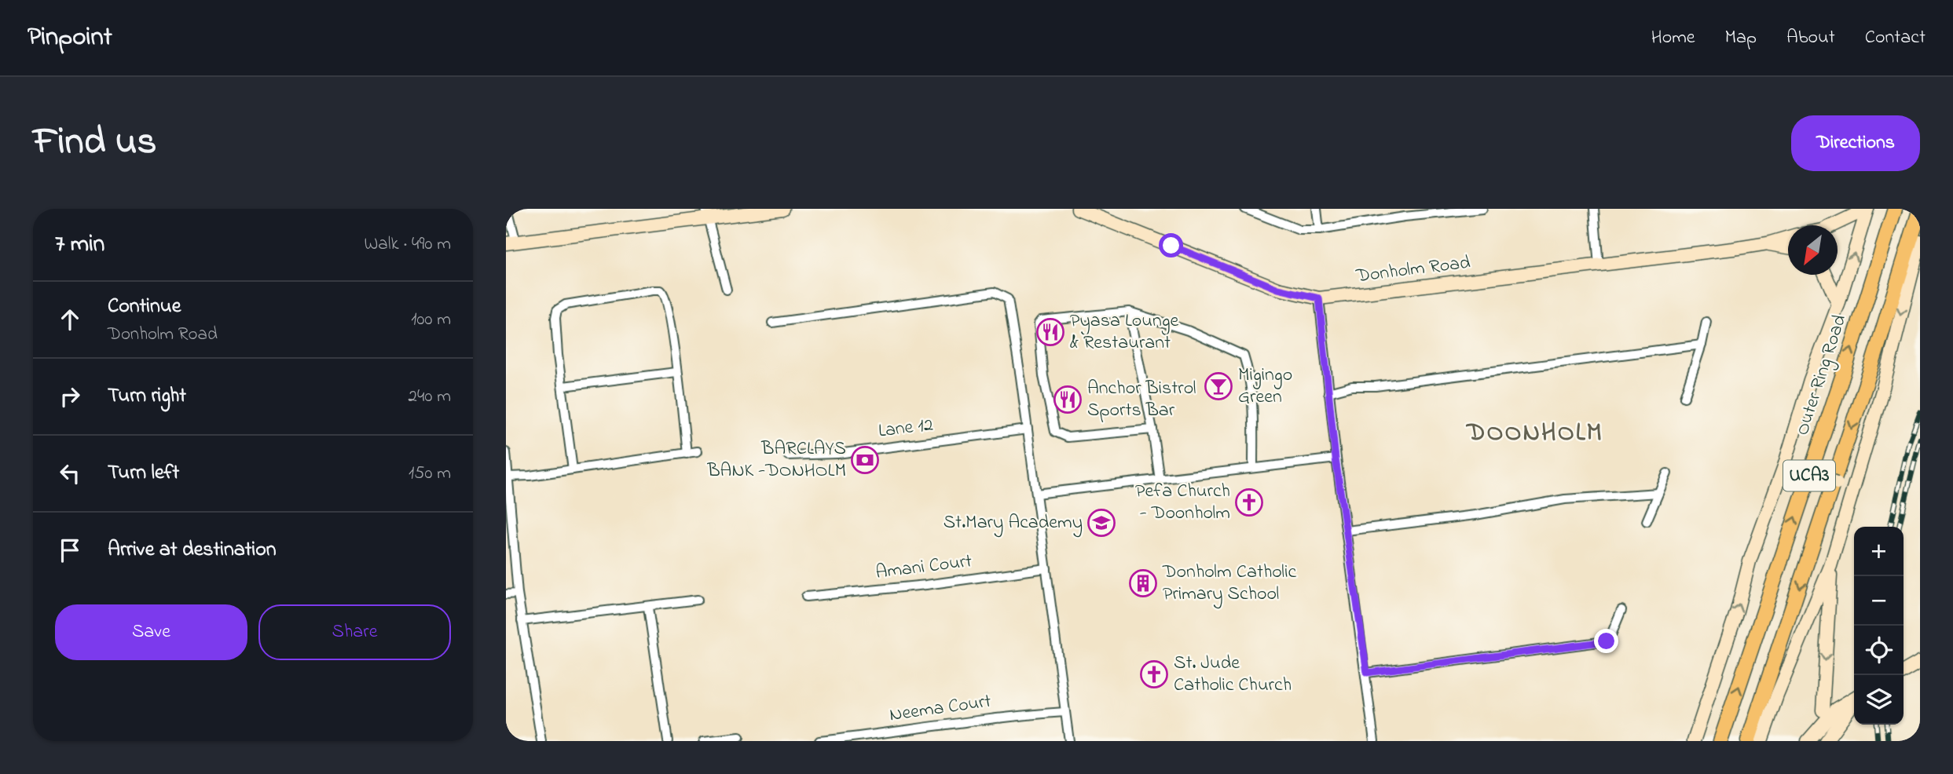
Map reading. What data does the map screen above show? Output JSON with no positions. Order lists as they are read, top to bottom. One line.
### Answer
{"streets":{"main road":["Donholm Road","Outer Ring Road","UCA3"],"street":["Lane 12","Amani Court","Neema Court"]},"districts":["DOONHOLM"],"places":{"restaurant":["Pyasa Lounge & Restaurant","Anchor Bistrol Sports Bar"],"bar":["Migingo Green"],"bank":["BARCLAYS BANK -DONHOLM"],"church":["Pefa Church - Doonholm","St. Jude Catholic Church"],"school or university":["St.Mary Academy"],"building":["Donholm Catholic Primary School"]},"north":"bottom left","page":{"header":"Pinpoint","nav":["Home","Map","About","Contact"],"title":"Find us","buttons":["Directions",["Save","Share"]],"heading":["7 min","Walk · 490 m"],"list":[["Continue","Donholm Road","100 m"],["Turn right","240 m"],["Turn left","150 m"],"Arrive at destination"],"map_buttons":["+","−"]}}
